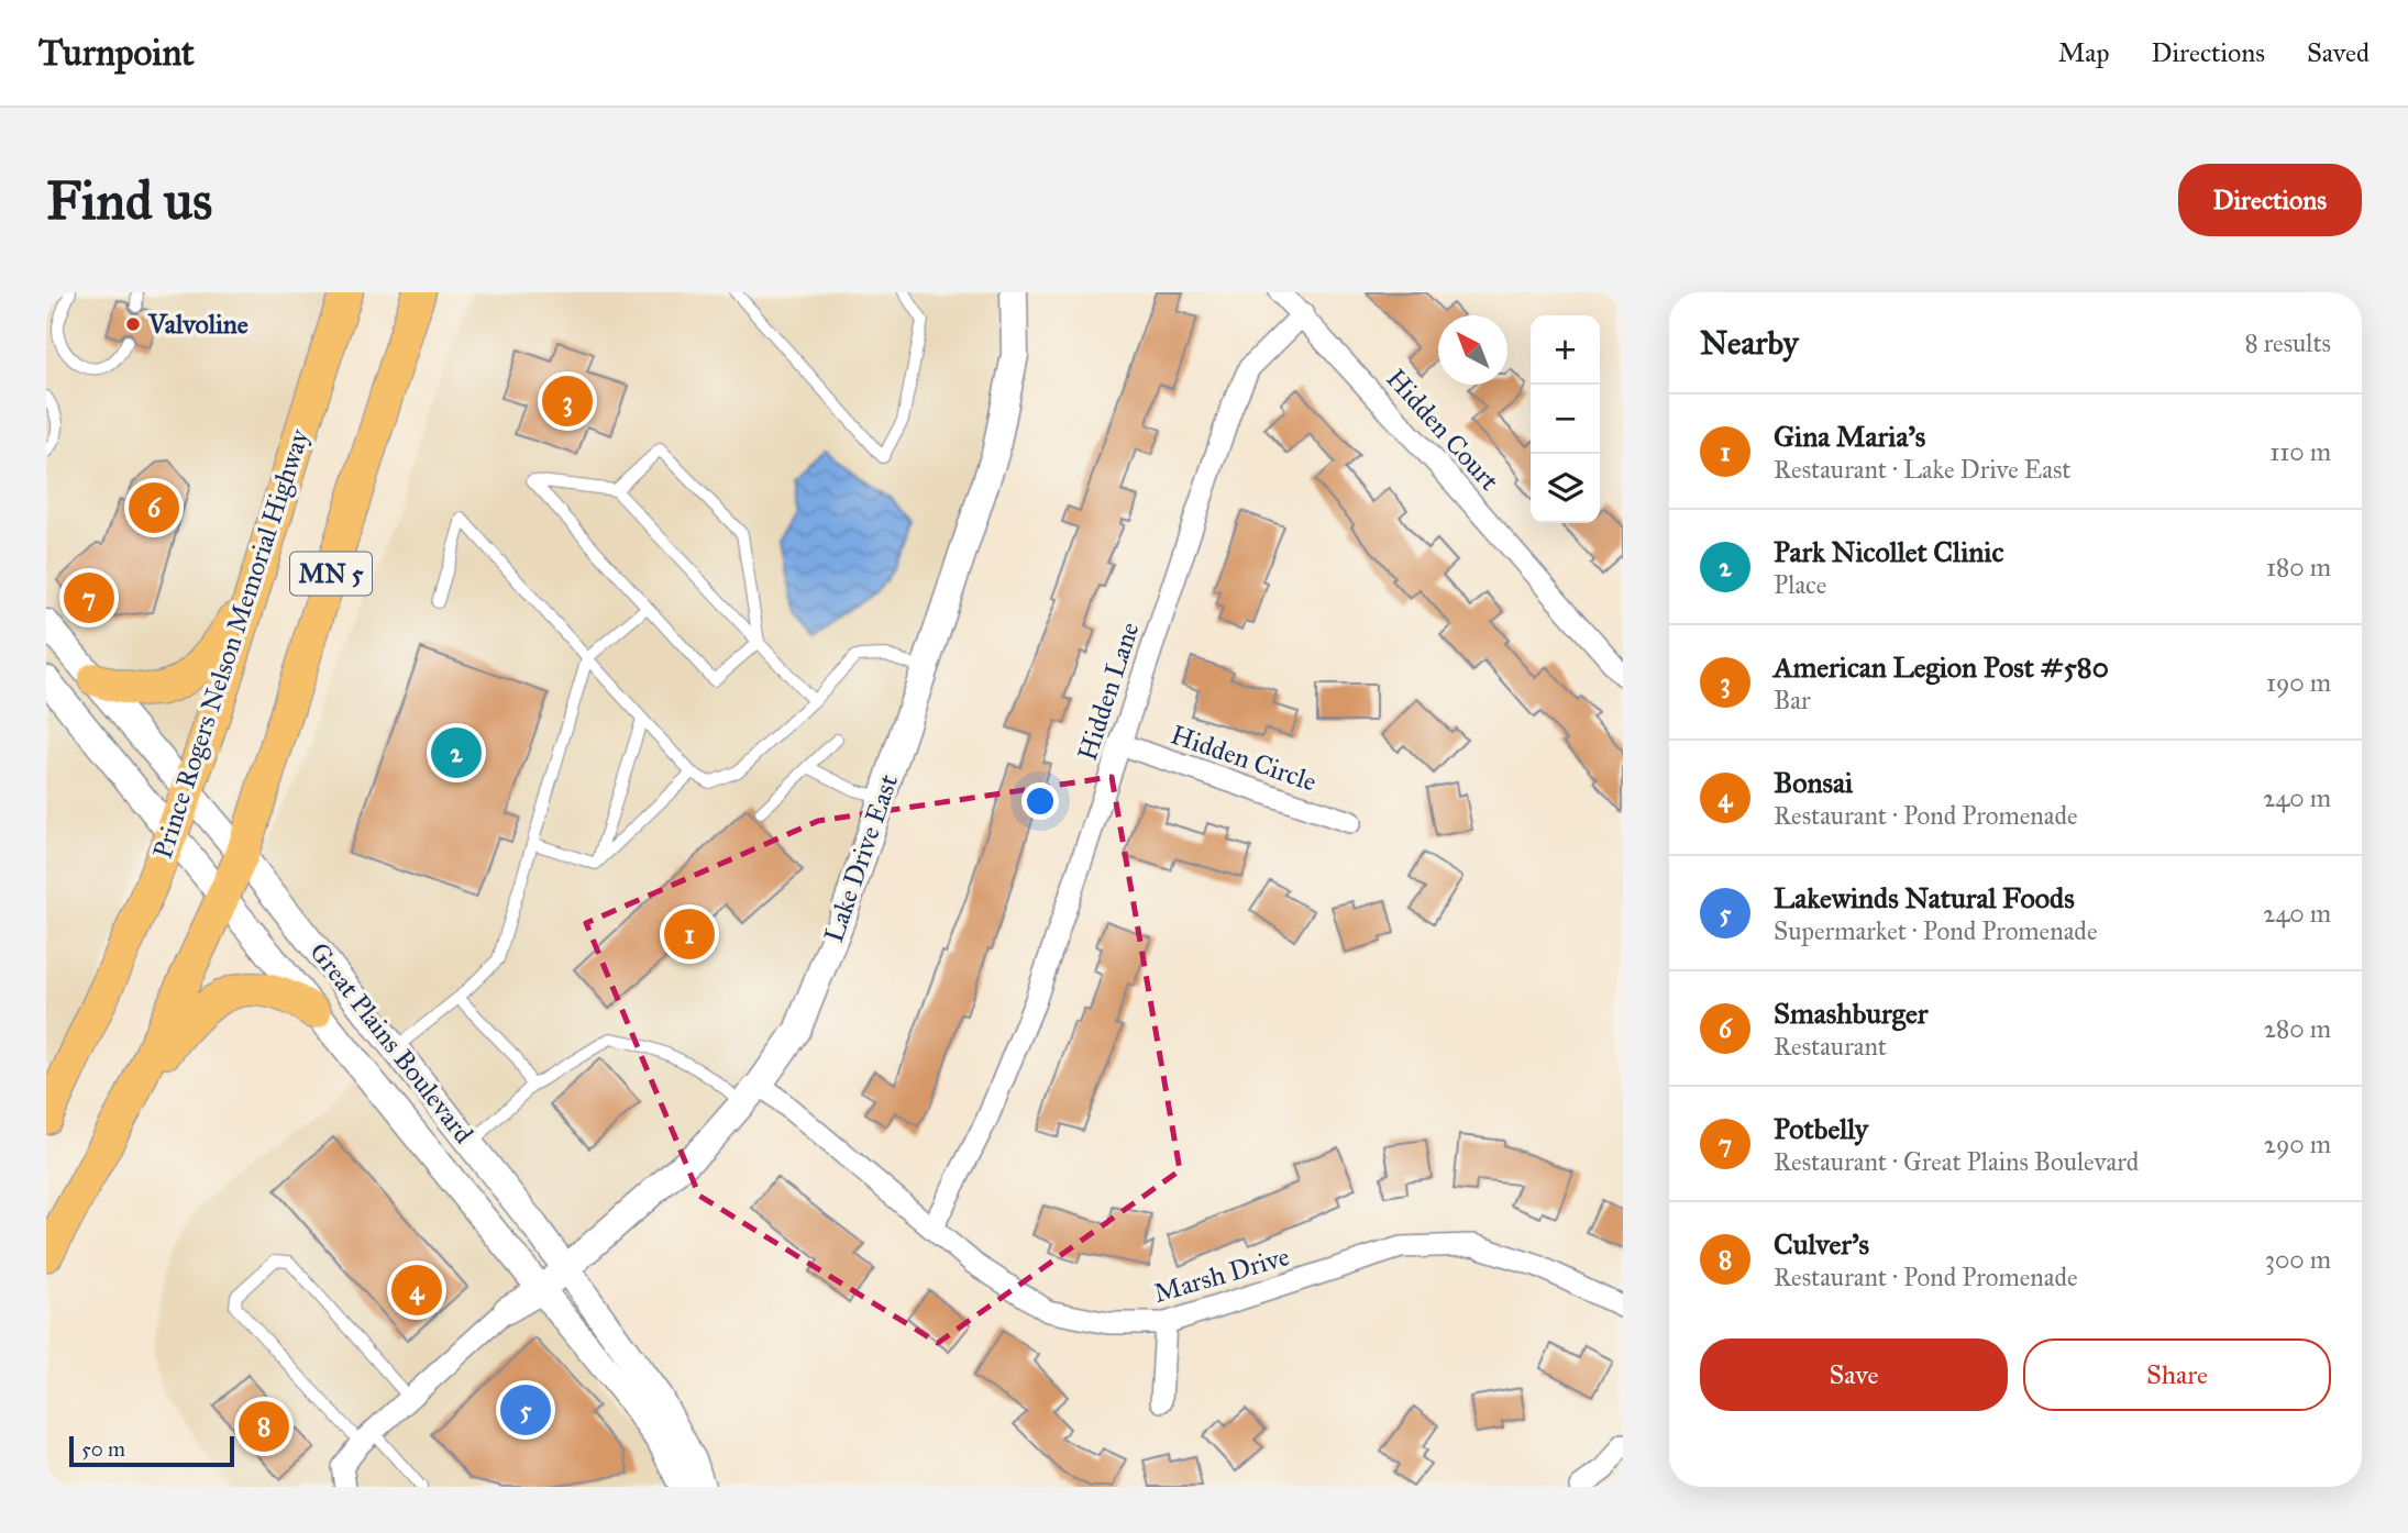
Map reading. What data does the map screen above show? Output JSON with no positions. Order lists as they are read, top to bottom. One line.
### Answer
{"streets":{"main road":["MN 5","Prince Rogers Nelson Memorial Highway"],"street":["Hidden Court","Hidden Lane","Hidden Circle","Lake Drive East","Great Plains Boulevard","Marsh Drive"]},"crossings":[["Hidden Court","Hidden Lane"],["MN 5","Great Plains Boulevard"],["Prince Rogers Nelson Memorial Highway","Great Plains Boulevard"],["Hidden Lane","Hidden Circle"],["Hidden Lane","Marsh Drive"],["Lake Drive East","Great Plains Boulevard"],["Lake Drive East","Marsh Drive"]],"places":["Valvoline"],"scale_bar":"50 m","north":"top left","page":{"header":"Turnpoint","nav":["Map","Directions","Saved"],"buttons":["Directions",["Save","Share"]],"title":"Find us","heading":["Nearby","8 results"],"map_buttons":["+","−"],"pins":["3","6","7","2","1","4","5","8"],"list":[{"mark":"1","name":"Gina Maria's","note":"Restaurant · Lake Drive East","value":"110 m"},{"mark":"2","name":"Park Nicollet Clinic","note":"Place","value":"180 m"},{"mark":"3","name":"American Legion Post #580","note":"Bar","value":"190 m"},{"mark":"4","name":"Bonsai","note":"Restaurant · Pond Promenade","value":"240 m"},{"mark":"5","name":"Lakewinds Natural Foods","note":"Supermarket · Pond Promenade","value":"240 m"},{"mark":"6","name":"Smashburger","note":"Restaurant","value":"280 m"},{"mark":"7","name":"Potbelly","note":"Restaurant · Great Plains Boulevard","value":"290 m"},{"mark":"8","name":"Culver's","note":"Restaurant · Pond Promenade","value":"300 m"}],"scale":"50 m"}}
